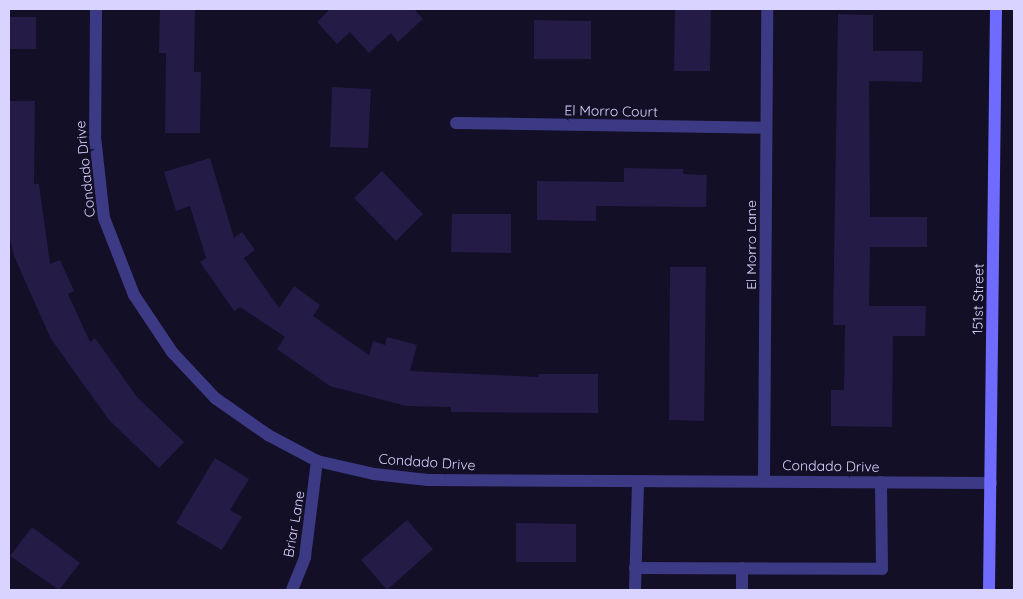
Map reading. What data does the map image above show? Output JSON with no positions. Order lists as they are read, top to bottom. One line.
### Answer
{"streets":{"street":["El Morro Court","Condado Drive","El Morro Lane","151st Street","Briar Lane"]},"crossings":[["El Morro Court","El Morro Lane"],["Condado Drive","El Morro Lane"],["Condado Drive","151st Street"],["Condado Drive","Briar Lane"]]}
